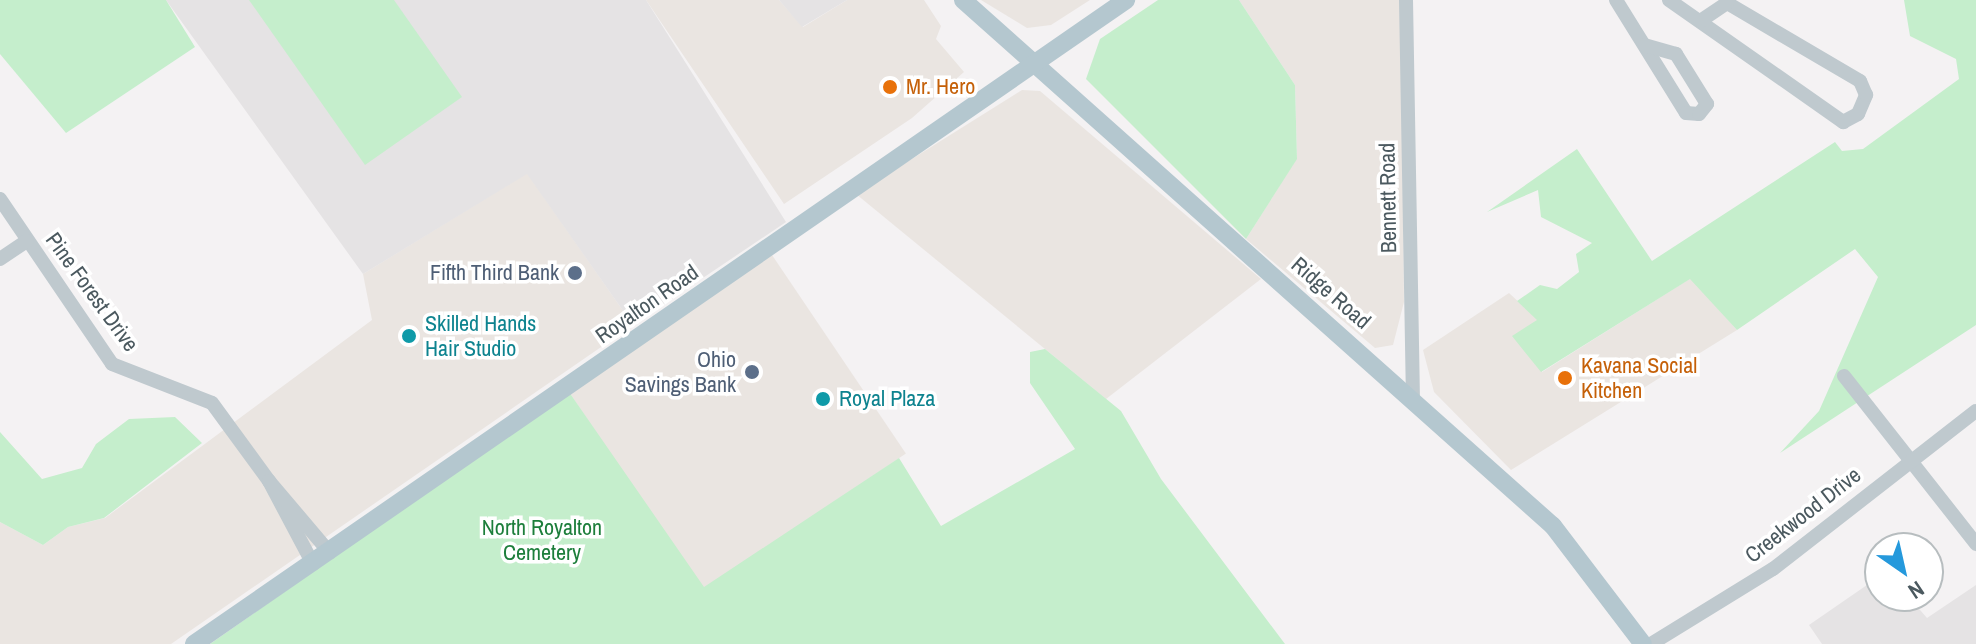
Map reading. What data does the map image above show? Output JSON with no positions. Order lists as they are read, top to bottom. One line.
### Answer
{"streets":{"main road":["Ridge Road","Royalton Road"],"street":["Bennett Road","Pine Forest Drive","Creekwood Drive"]},"crossings":[["Bennett Road","Ridge Road"],["Pine Forest Drive","Royalton Road"],["Ridge Road","Royalton Road"]],"parks":["North Royalton Cemetery"],"places":["Mr. Hero","Fifth Third Bank","Skilled Hands Hair Studio","Ohio Savings Bank","Kavana Social Kitchen","Royal Plaza"],"north":"bottom right"}
